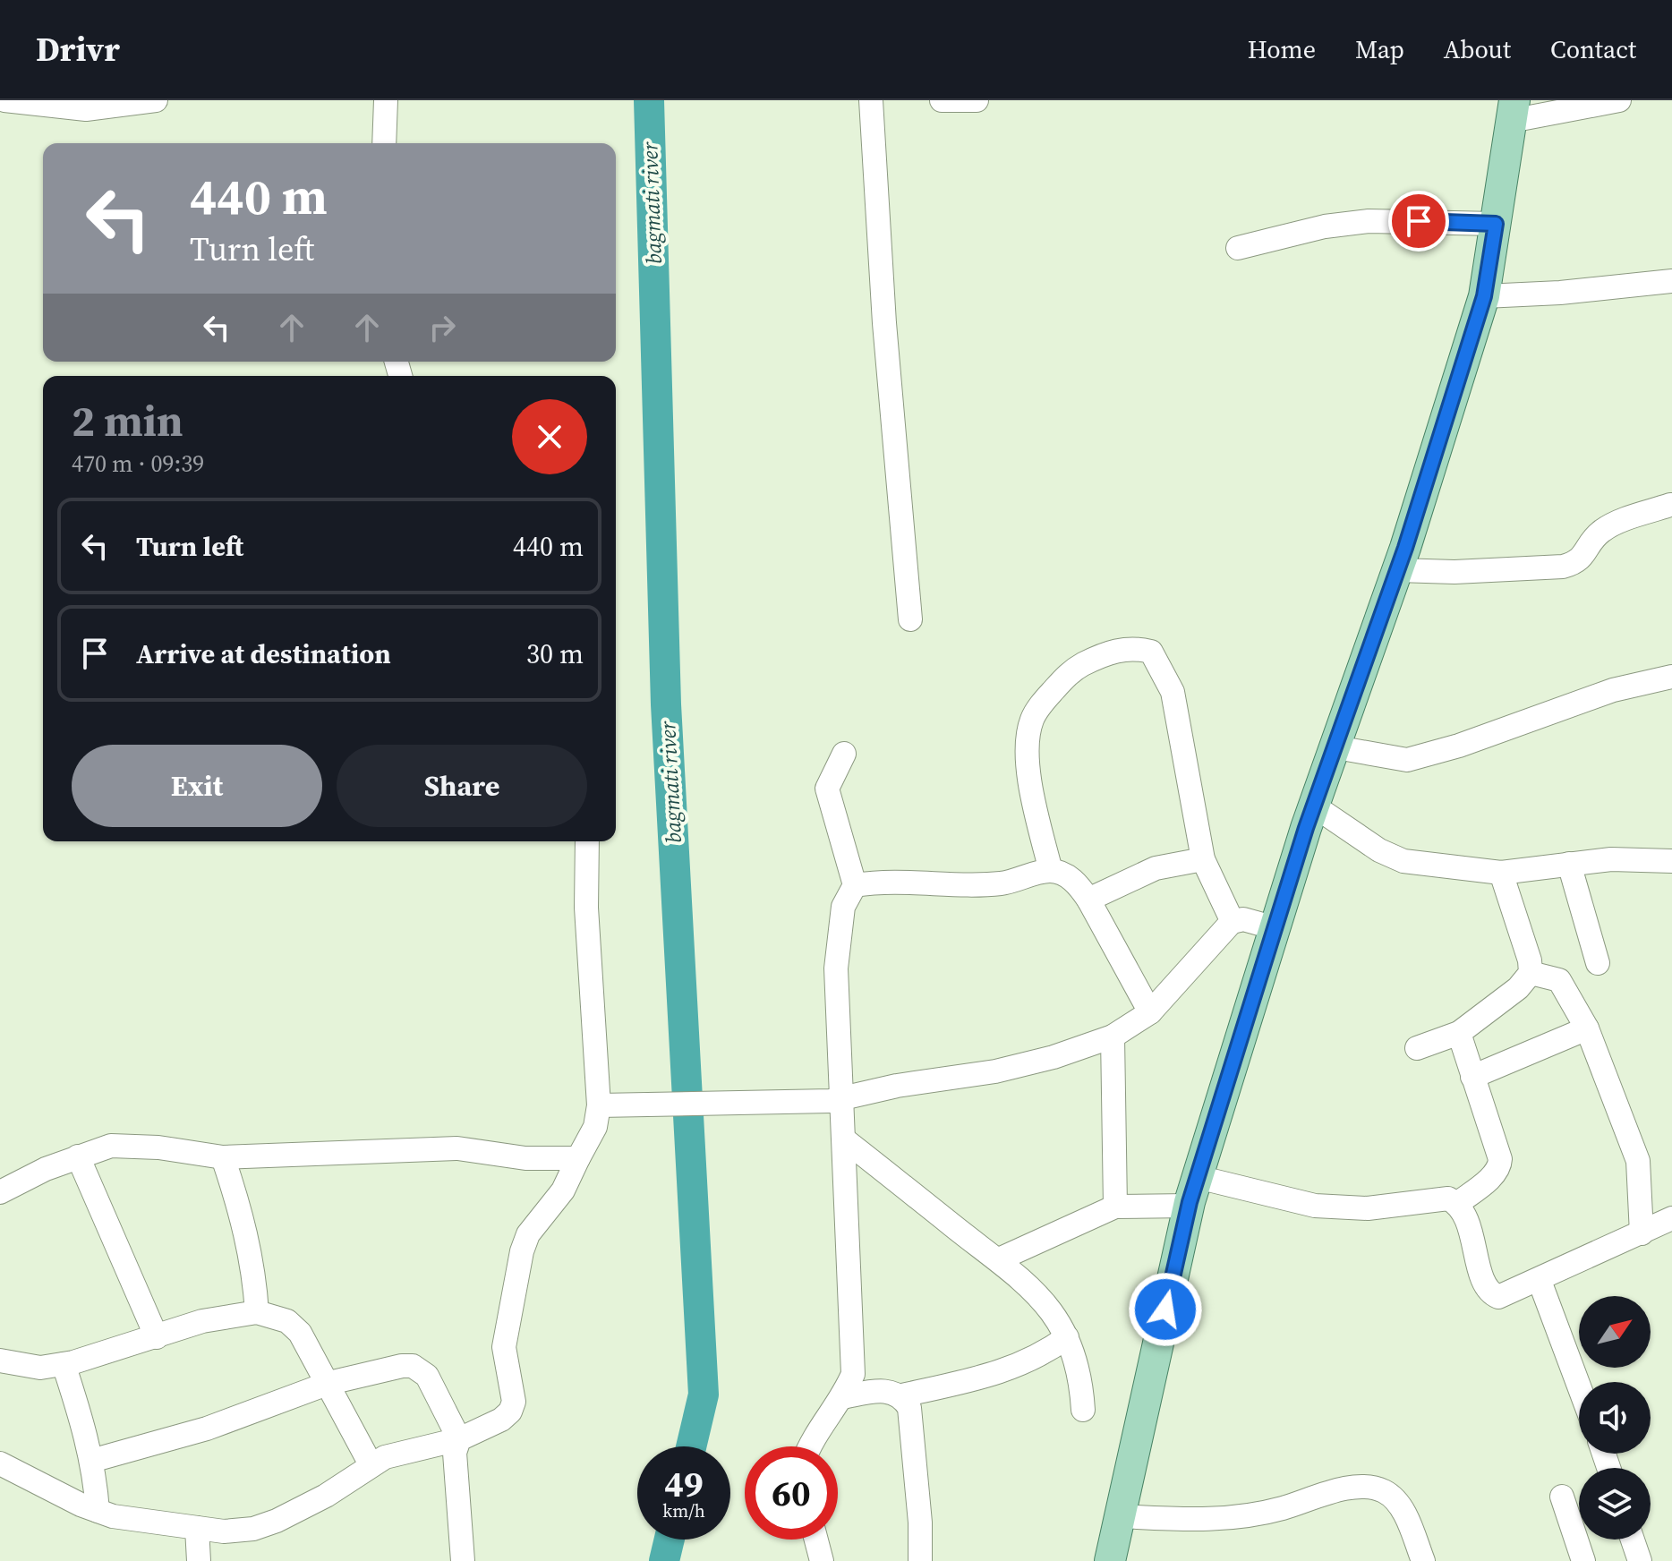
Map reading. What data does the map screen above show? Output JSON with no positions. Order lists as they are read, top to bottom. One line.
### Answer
{"water":["bagmati river"],"north":"top right","page":{"header":"Drivr","nav":["Home","Map","About","Contact"],"turn":["440 m","Turn left"],"heading":["2 min","470 m · 09:39"],"list":[{"name":"Turn left","value":"440 m"},{"name":"Arrive at destination","value":"30 m"}],"buttons":["Exit","Share"],"speed":"49 km/h","limit":"60"}}
